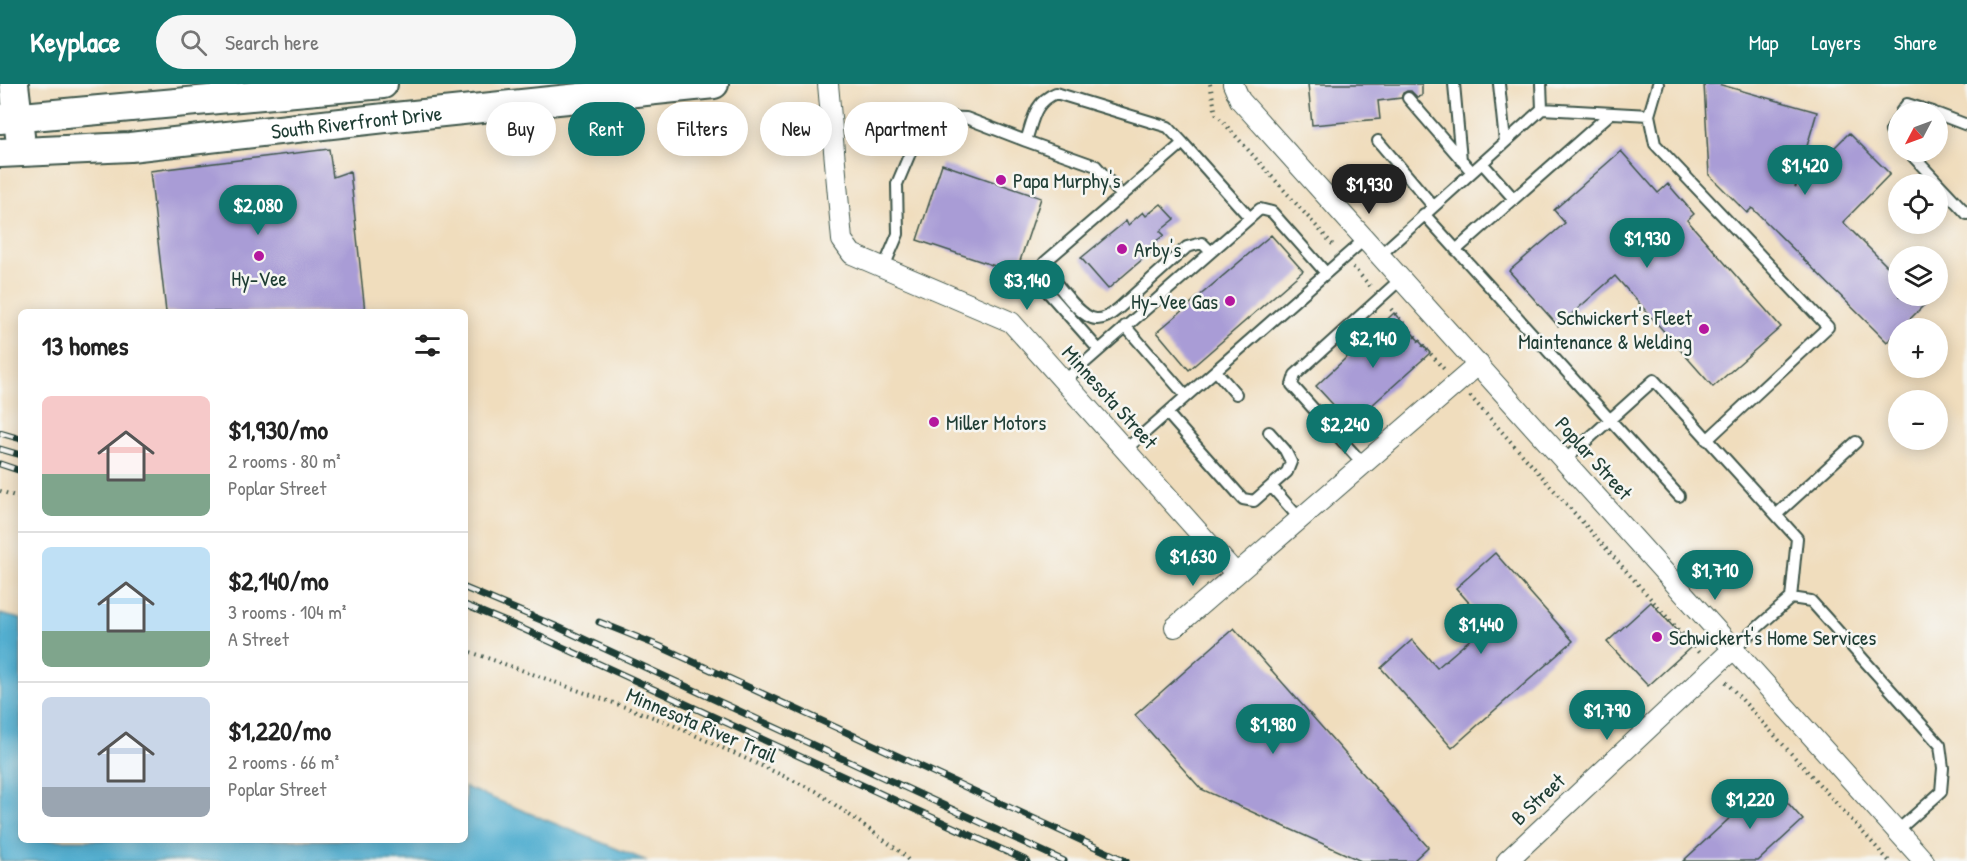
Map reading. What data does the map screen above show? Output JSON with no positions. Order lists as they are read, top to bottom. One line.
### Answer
{"streets":{"main road":["South Riverfront Drive"],"street":["Minnesota Street","Poplar Street","B Street"],"path":["Minnesota River Trail"]},"crossings":[["Poplar Street","B Street"]],"places":["Papa Murphy's","Arby's","Hy-Vee","Hy-Vee Gas","Schwickert's Fleet Maintenance & Welding","Miller Motors","Schwickert's Home Services"],"north":"bottom left","page":{"header":"Keyplace","search":"Search here","nav":["Map","Layers","Share"],"map_buttons":["+","−"],"chip":["Buy","Rent","Filters","New","Apartment"],"price":["$1,420","$1,930","$2,080","$1,930","$3,140","$2,140","$2,240","$1,630","$1,710","$1,440","$1,790","$1,980","$1,220"],"heading":"13 homes","list":[{"name":"$1,930/mo","note":"2 rooms · 80 m² · Poplar Street"},{"name":"$2,140/mo","note":"3 rooms · 104 m² · A Street"},{"name":"$1,220/mo","note":"2 rooms · 66 m² · Poplar Street"}]}}
